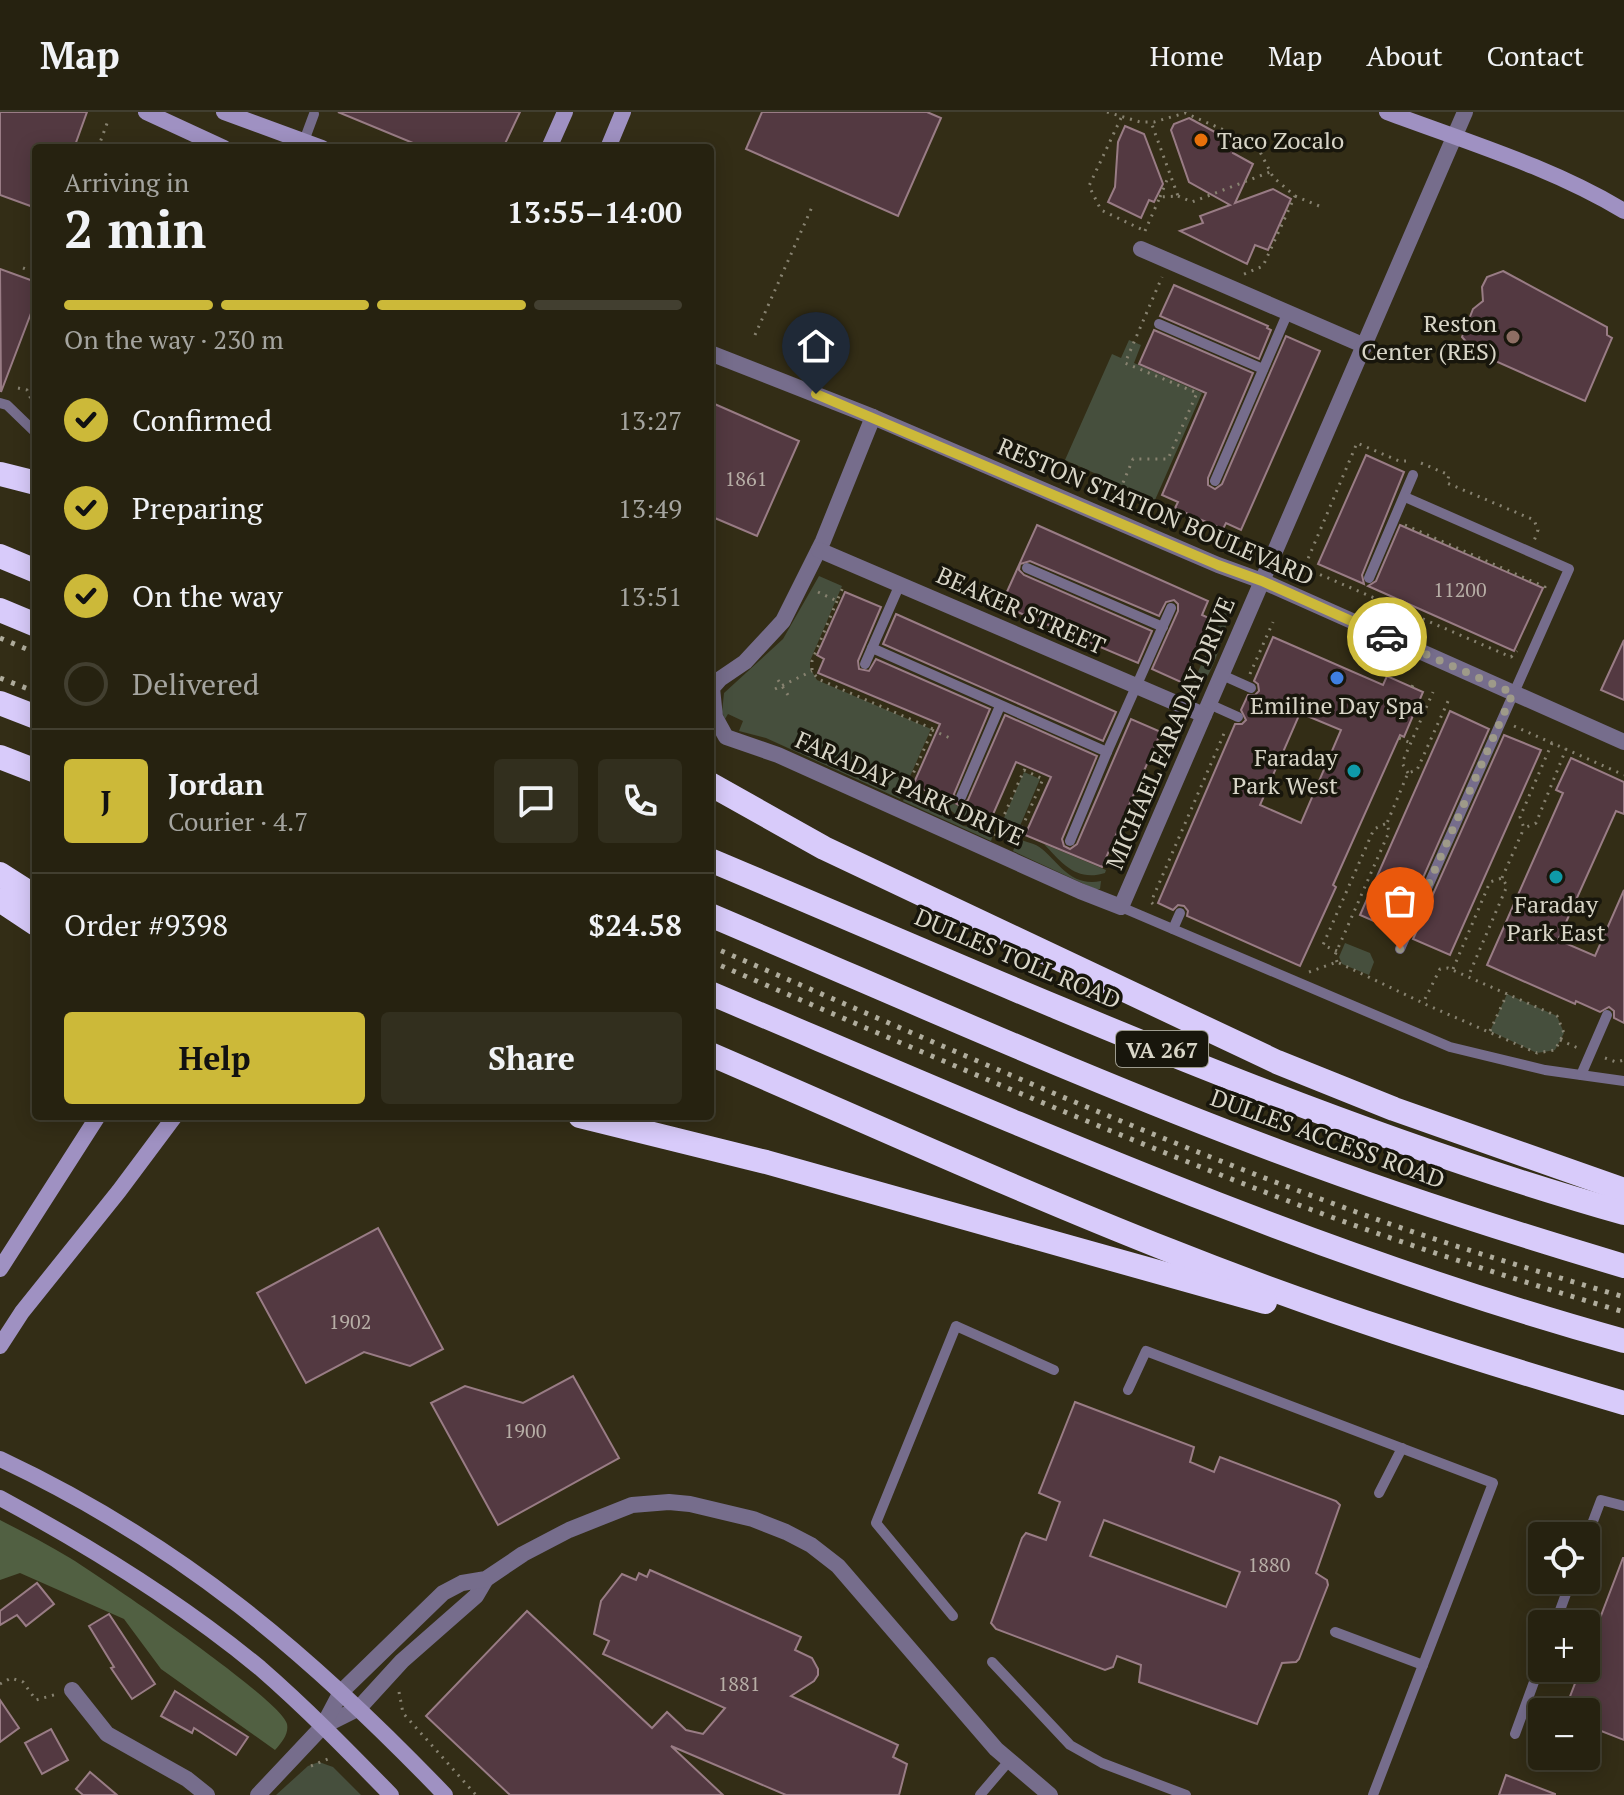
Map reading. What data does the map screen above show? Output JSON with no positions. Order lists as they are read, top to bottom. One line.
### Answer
{"streets":{"highway":["DULLES TOLL ROAD","VA 267","DULLES ACCESS ROAD"],"street":["RESTON STATION BOULEVARD","BEAKER STREET","MICHAEL FARADAY DRIVE","FARADAY PARK DRIVE"]},"crossings":[["RESTON STATION BOULEVARD","MICHAEL FARADAY DRIVE"],["BEAKER STREET","MICHAEL FARADAY DRIVE"],["MICHAEL FARADAY DRIVE","FARADAY PARK DRIVE"]],"places":["Taco Zocalo","Reston Center (RES)","Emiline Day Spa","Faraday Park West","Faraday Park East"],"house_numbers":["1861","11200","1902","1900","1880","1881"],"page":{"header":"Map","nav":["Home","Map","About","Contact"],"heading":["2 min","Arriving in","13:55–14:00"],"panel":["Jordan","Courier · 4.7","Order #9398","$24.58"],"bar":"On the way · 230 m","list":[["Confirmed","13:27"],["Preparing","13:49"],["On the way","13:51"],"Delivered"],"round":"J","buttons":["Help","Share"],"map_buttons":["+","−"]}}
